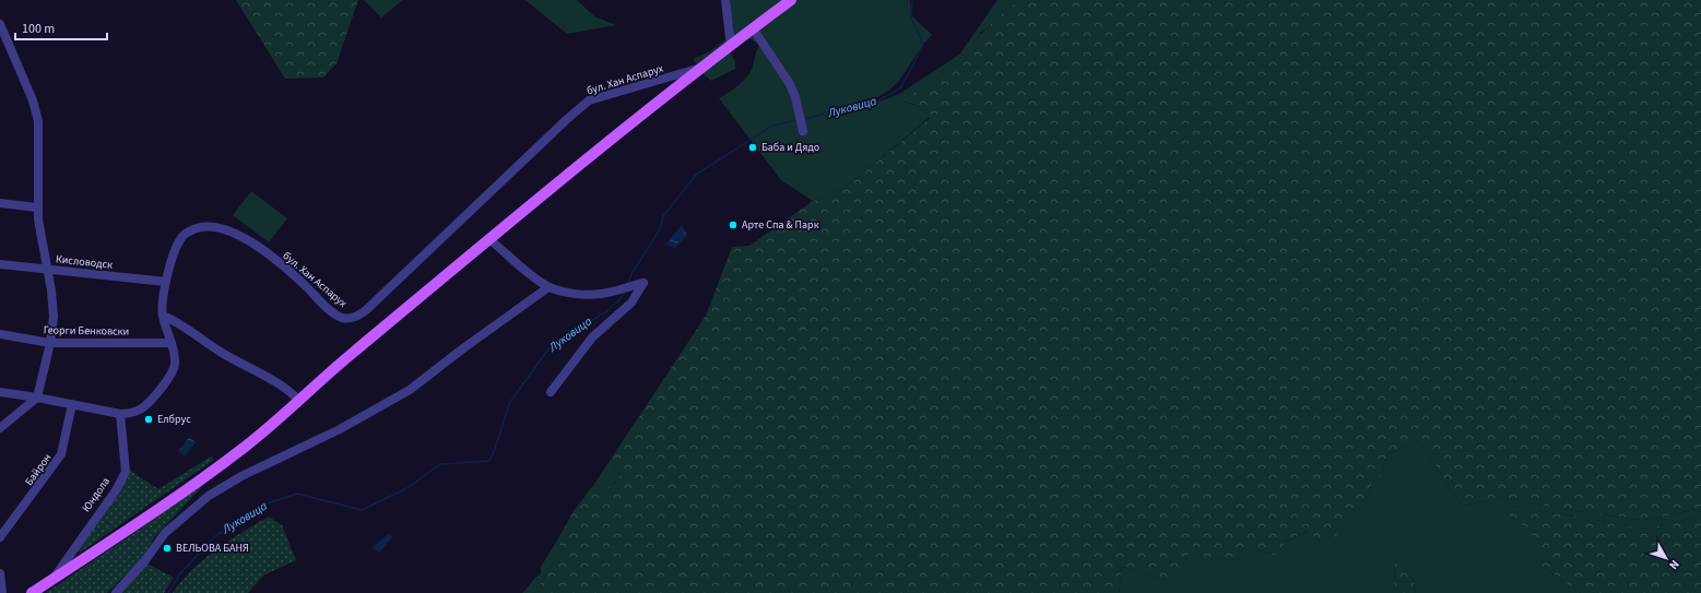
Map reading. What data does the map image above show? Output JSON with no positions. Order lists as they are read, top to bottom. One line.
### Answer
{"streets":{"main road":["Юндола"],"street":["бул. Хан Аспарух","Кисловодск","Георги Бенковски","Байрон"]},"crossings":[["бул. Хан Аспарух","Кисловодск"],["бул. Хан Аспарух","Георги Бенковски"],["бул. Хан Аспарух","Байрон"],["бул. Хан Аспарух","Юндола"]],"water":["Луковица"],"places":["Баба и Дядо","Арте Спа & Парк","Елбрус","ВЕЛЬОВА БАНЯ"],"scale_bar":"100 m","north":"bottom right"}
